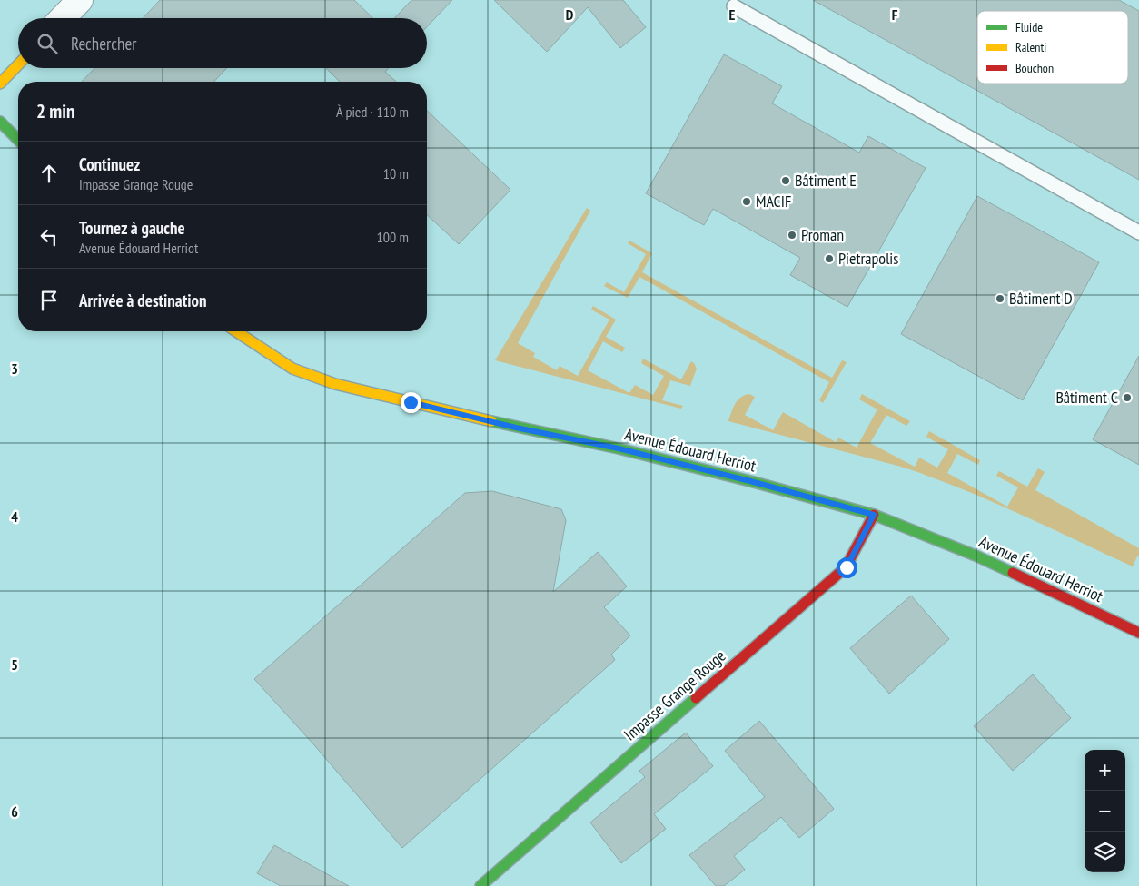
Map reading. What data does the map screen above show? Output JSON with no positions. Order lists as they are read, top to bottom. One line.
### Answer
{"streets":{"main road":["Avenue Édouard Herriot","Impasse Grange Rouge"]},"crossings":[["Avenue Édouard Herriot","Impasse Grange Rouge"]],"places":["Bâtiment E","MACIF","Proman","Pietrapolis","Bâtiment D","Bâtiment C"],"legend":["Fluide","Ralenti","Bouchon"],"page":{"search":"Rechercher","heading":["2 min","À pied · 110 m"],"list":[["Continuez","Impasse Grange Rouge","10 m"],["Tournez à gauche","Avenue Édouard Herriot","100 m"],"Arrivée à destination"],"map_buttons":["+","−"]},"grid":{"columns":["D","E","F"],"rows":["3","4","5","6"]}}
